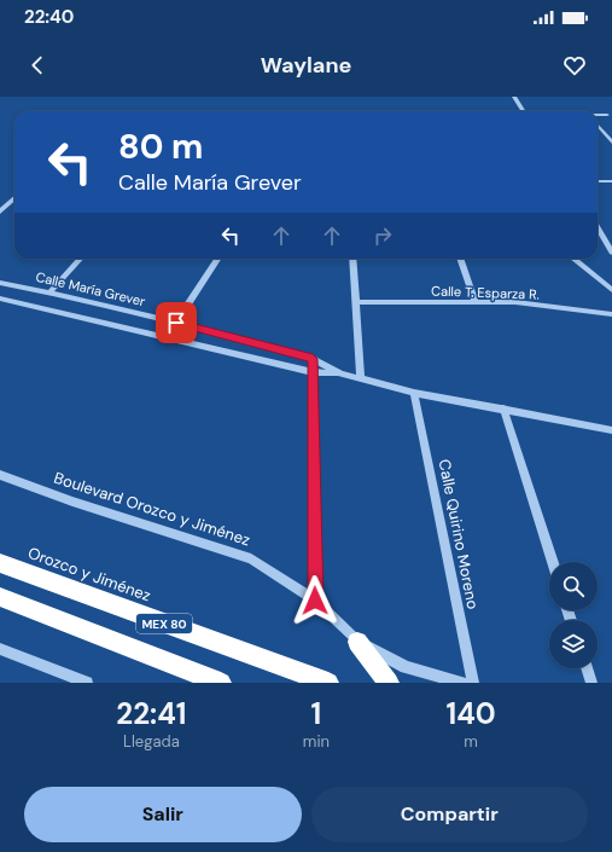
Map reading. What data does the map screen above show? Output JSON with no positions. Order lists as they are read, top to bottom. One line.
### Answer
{"streets":{"highway":["Orozco y Jiménez","MEX 80"],"street":["Calle María Grever","Calle T. Esparza R.","Boulevard Orozco y Jiménez","Calle Quirino Moreno"]},"crossings":[["Calle María Grever","Calle Quirino Moreno"]],"page":{"status":"22:40","header":"Waylane","turn":["80 m","Calle María Grever"],"eta":["22:41","Llegada","1","min","140","m"],"buttons":["Salir","Compartir"]}}
